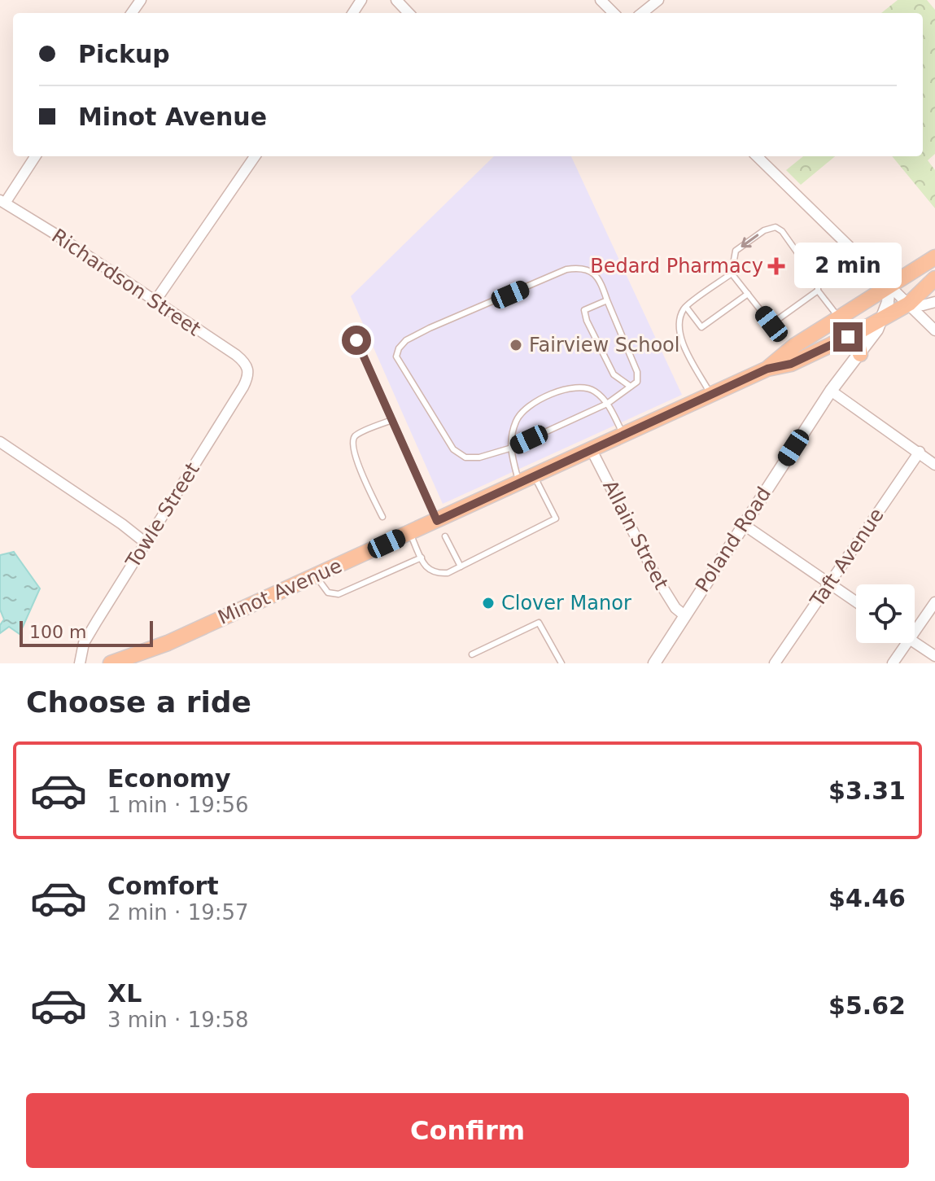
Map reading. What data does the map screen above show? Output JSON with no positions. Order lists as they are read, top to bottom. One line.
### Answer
{"streets":{"main road":["Minot Avenue"],"street":["Richardson Street","Towle Street","Allain Street","Poland Road","Taft Avenue"]},"crossings":[["Richardson Street","Towle Street"],["Allain Street","Poland Road"],["Allain Street","Minot Avenue"],["Poland Road","Minot Avenue"]],"places":{"health":["Bedard Pharmacy"],"other":["Fairview School","Clover Manor"]},"scale_bar":"100 m","page":{"banner":["Pickup","Minot Avenue"],"bubble":"2 min","scale":"100 m","heading":"Choose a ride","list":[{"name":"Economy","note":"1 min · 19:56","value":"$3.31"},{"name":"Comfort","note":"2 min · 19:57","value":"$4.46"},{"name":"XL","note":"3 min · 19:58","value":"$5.62"}],"buttons":"Confirm"}}
